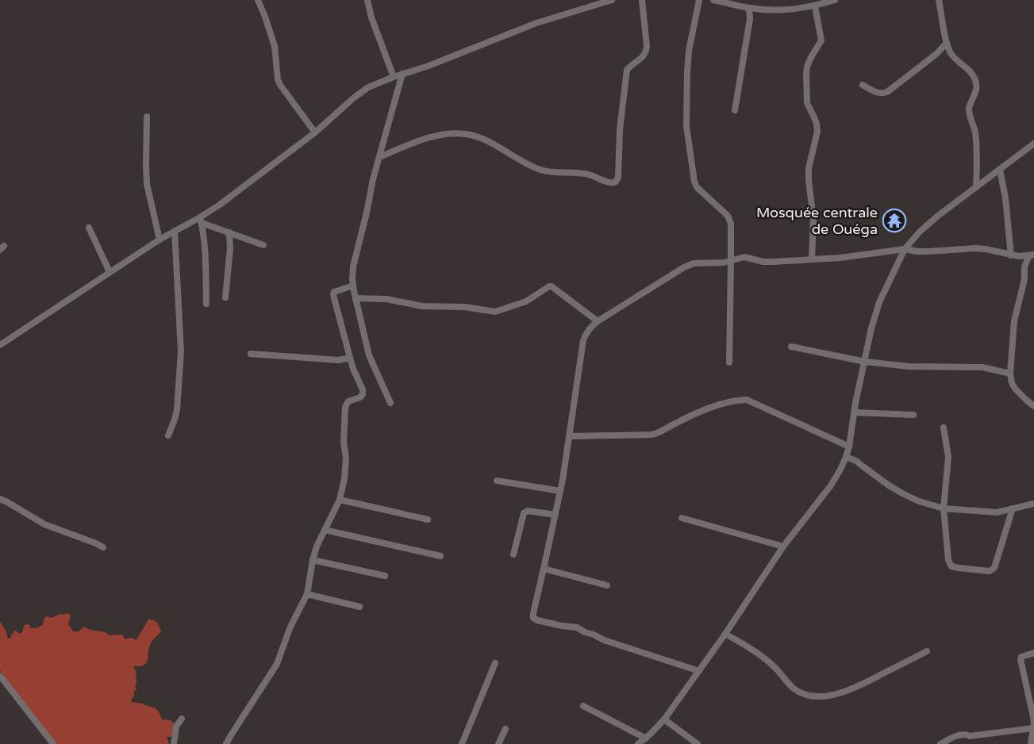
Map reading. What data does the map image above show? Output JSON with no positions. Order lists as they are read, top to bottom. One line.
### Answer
{"places":{"temple":["Mosquée centrale de Ouéga"]}}
